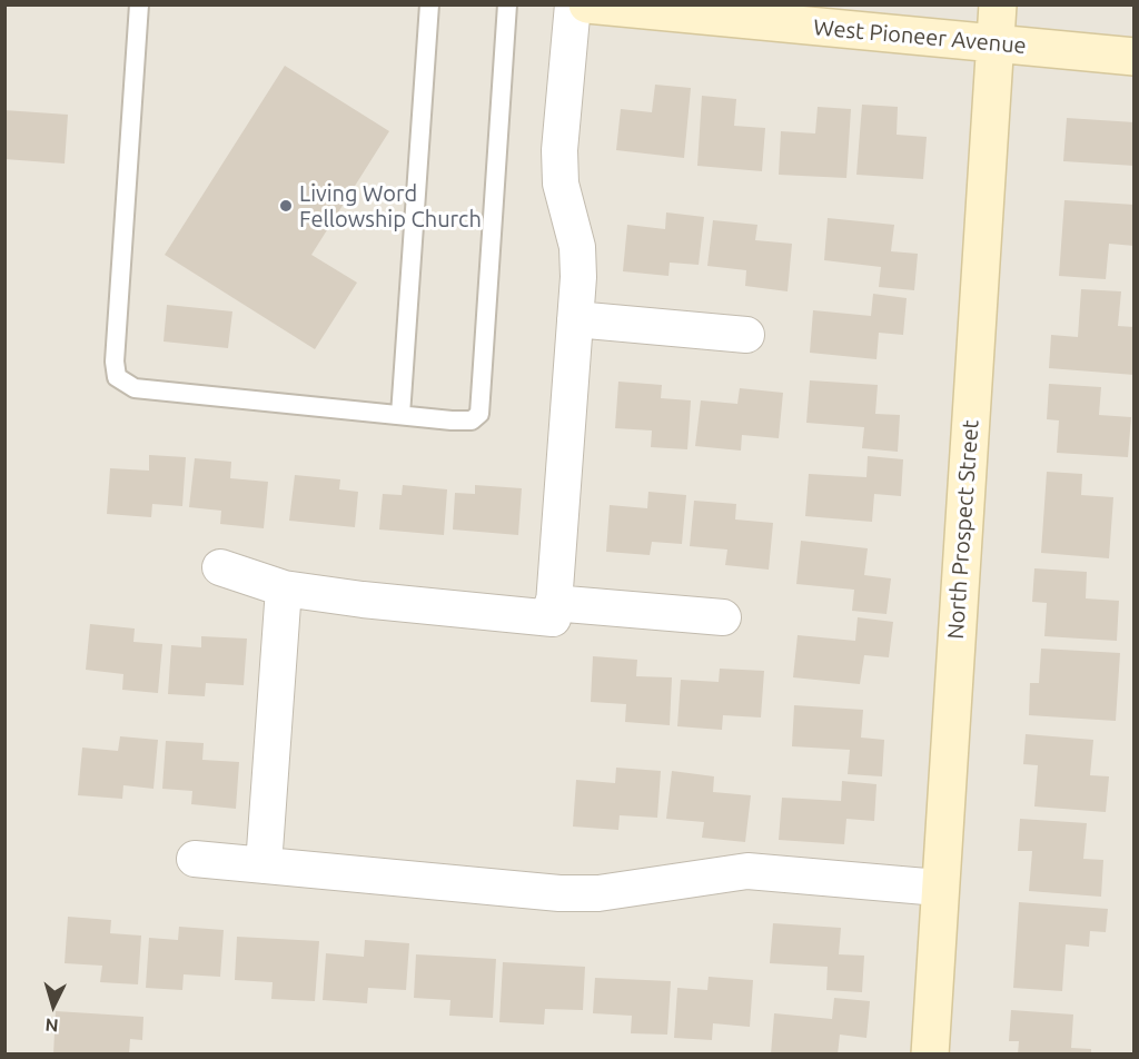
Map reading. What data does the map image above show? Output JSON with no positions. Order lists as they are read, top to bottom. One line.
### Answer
{"streets":{"street":["West Pioneer Avenue","North Prospect Street"]},"crossings":[["West Pioneer Avenue","North Prospect Street"]],"places":["Living Word Fellowship Church"],"north":"bottom"}
